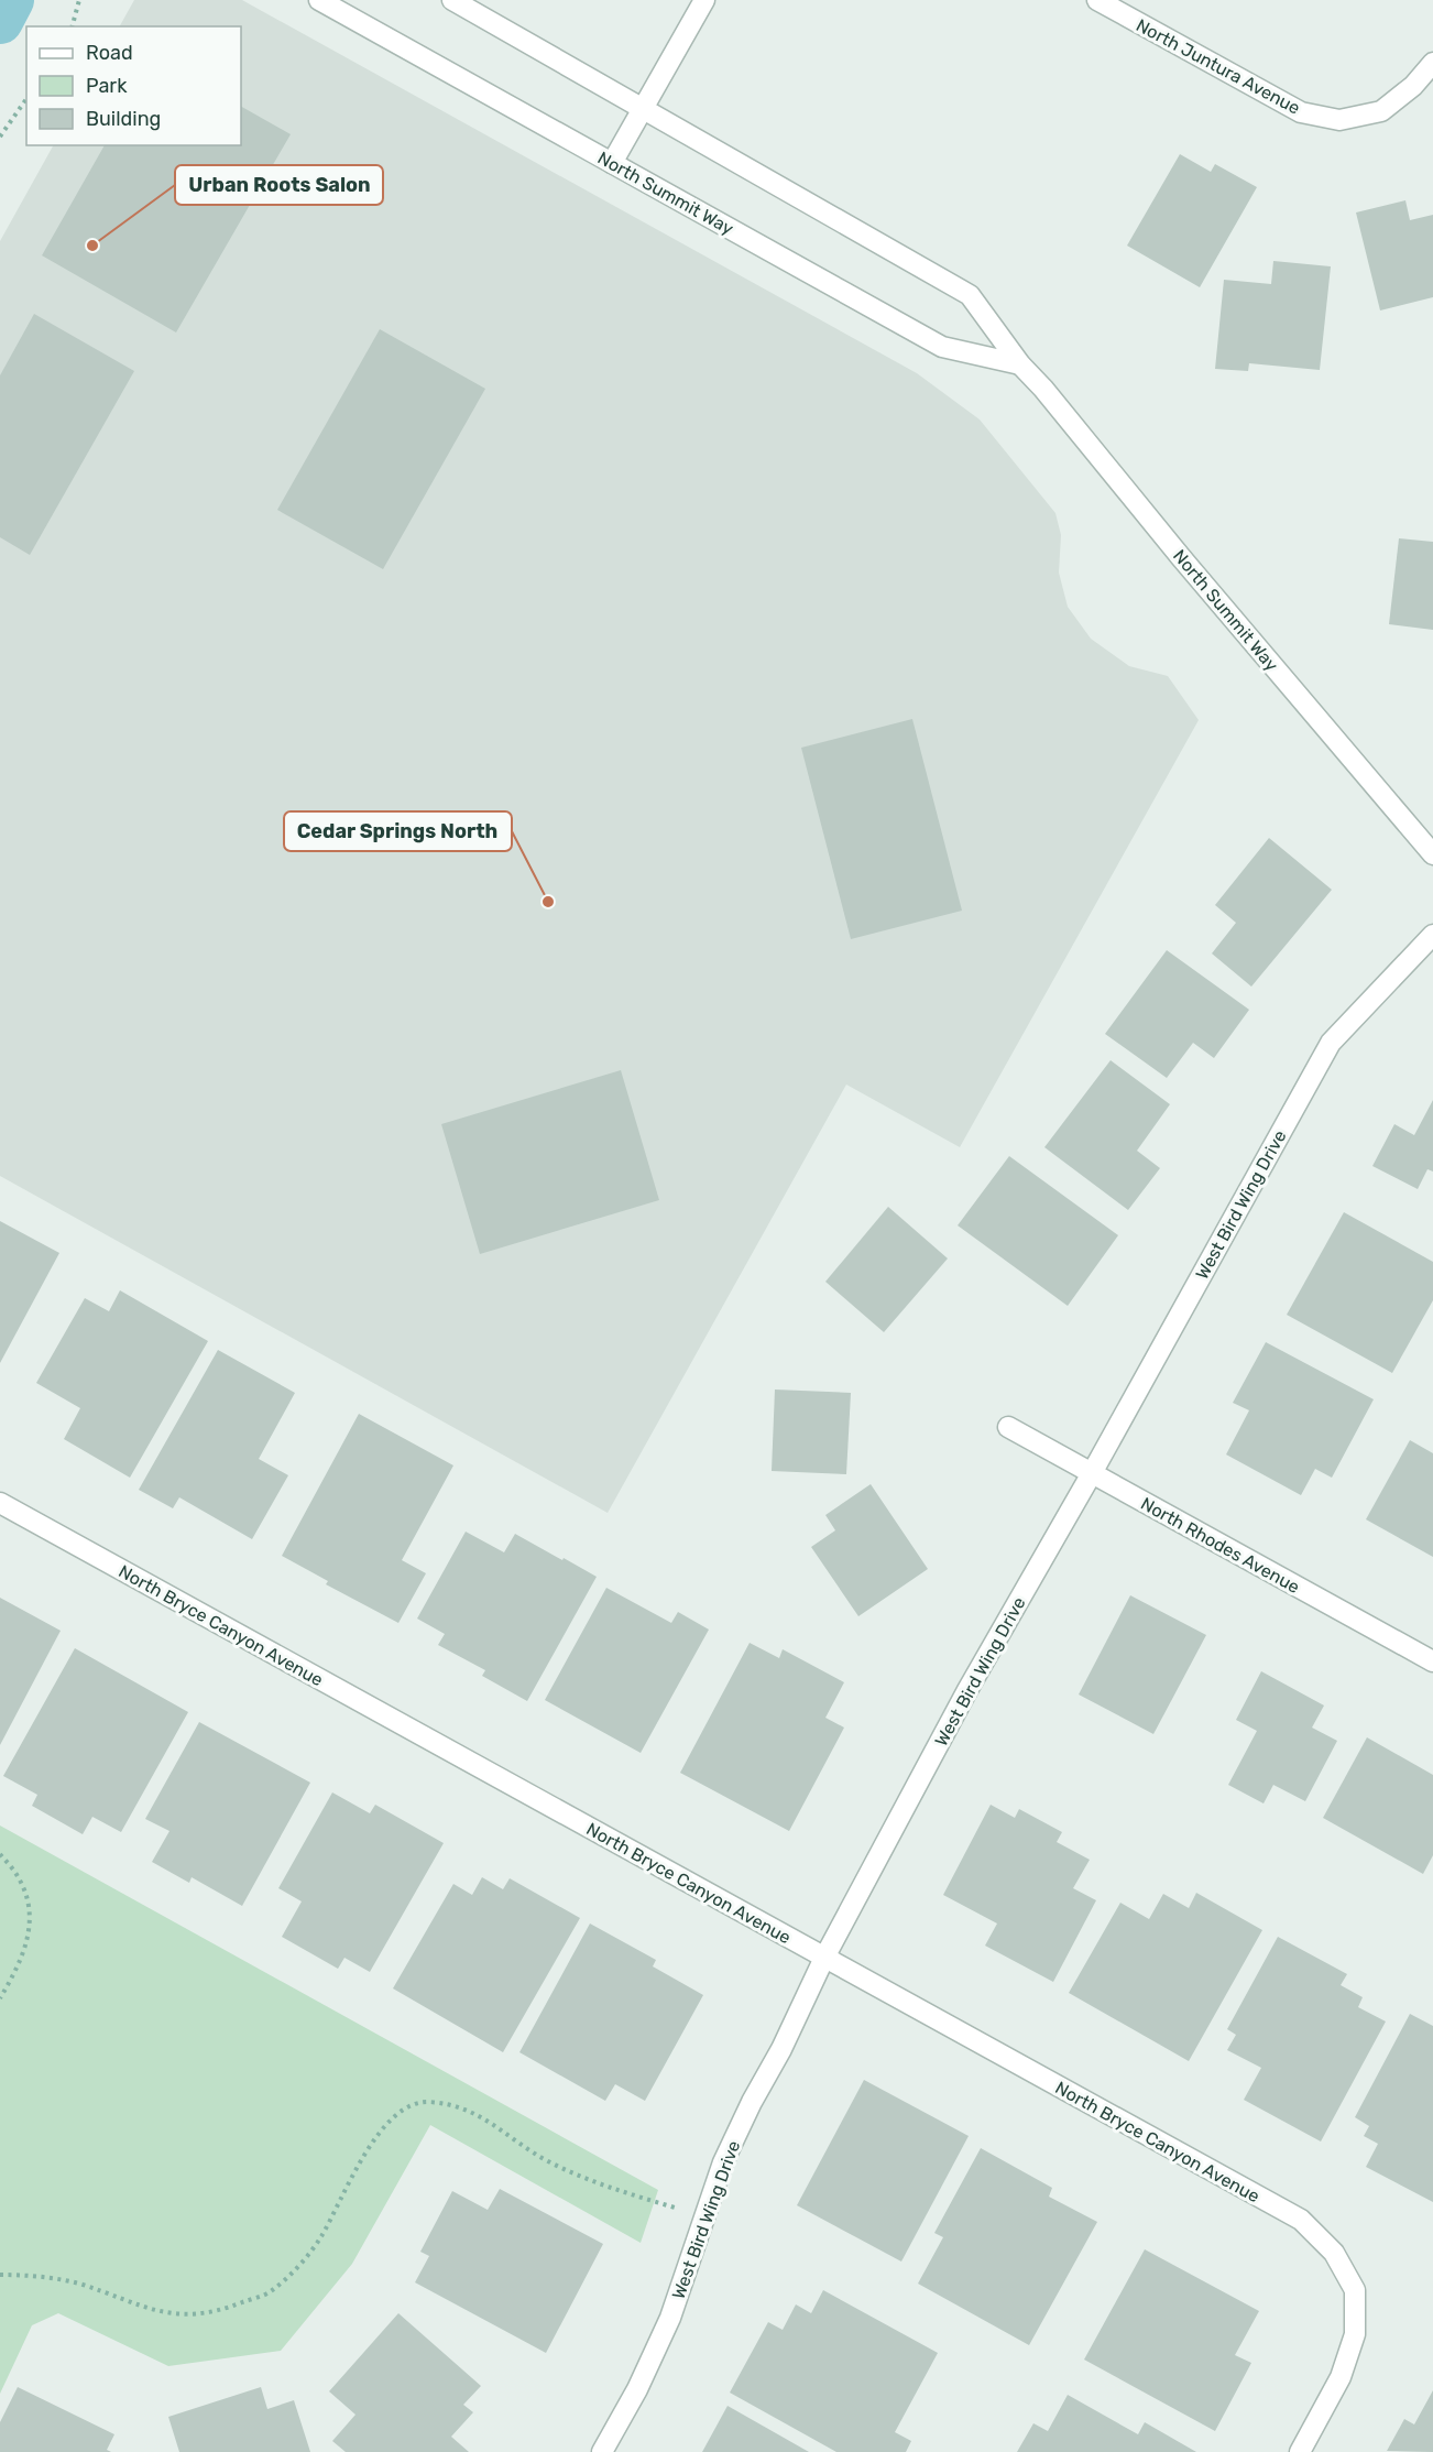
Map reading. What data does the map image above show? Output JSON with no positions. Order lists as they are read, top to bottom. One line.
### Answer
{"streets":{"street":["North Juntura Avenue","North Summit Way","West Bird Wing Drive","North Rhodes Avenue","North Bryce Canyon Avenue"]},"crossings":[["West Bird Wing Drive","North Rhodes Avenue"],["West Bird Wing Drive","North Bryce Canyon Avenue"]],"places":["Urban Roots Salon","Cedar Springs North"],"legend":["Road","Park","Building"]}
